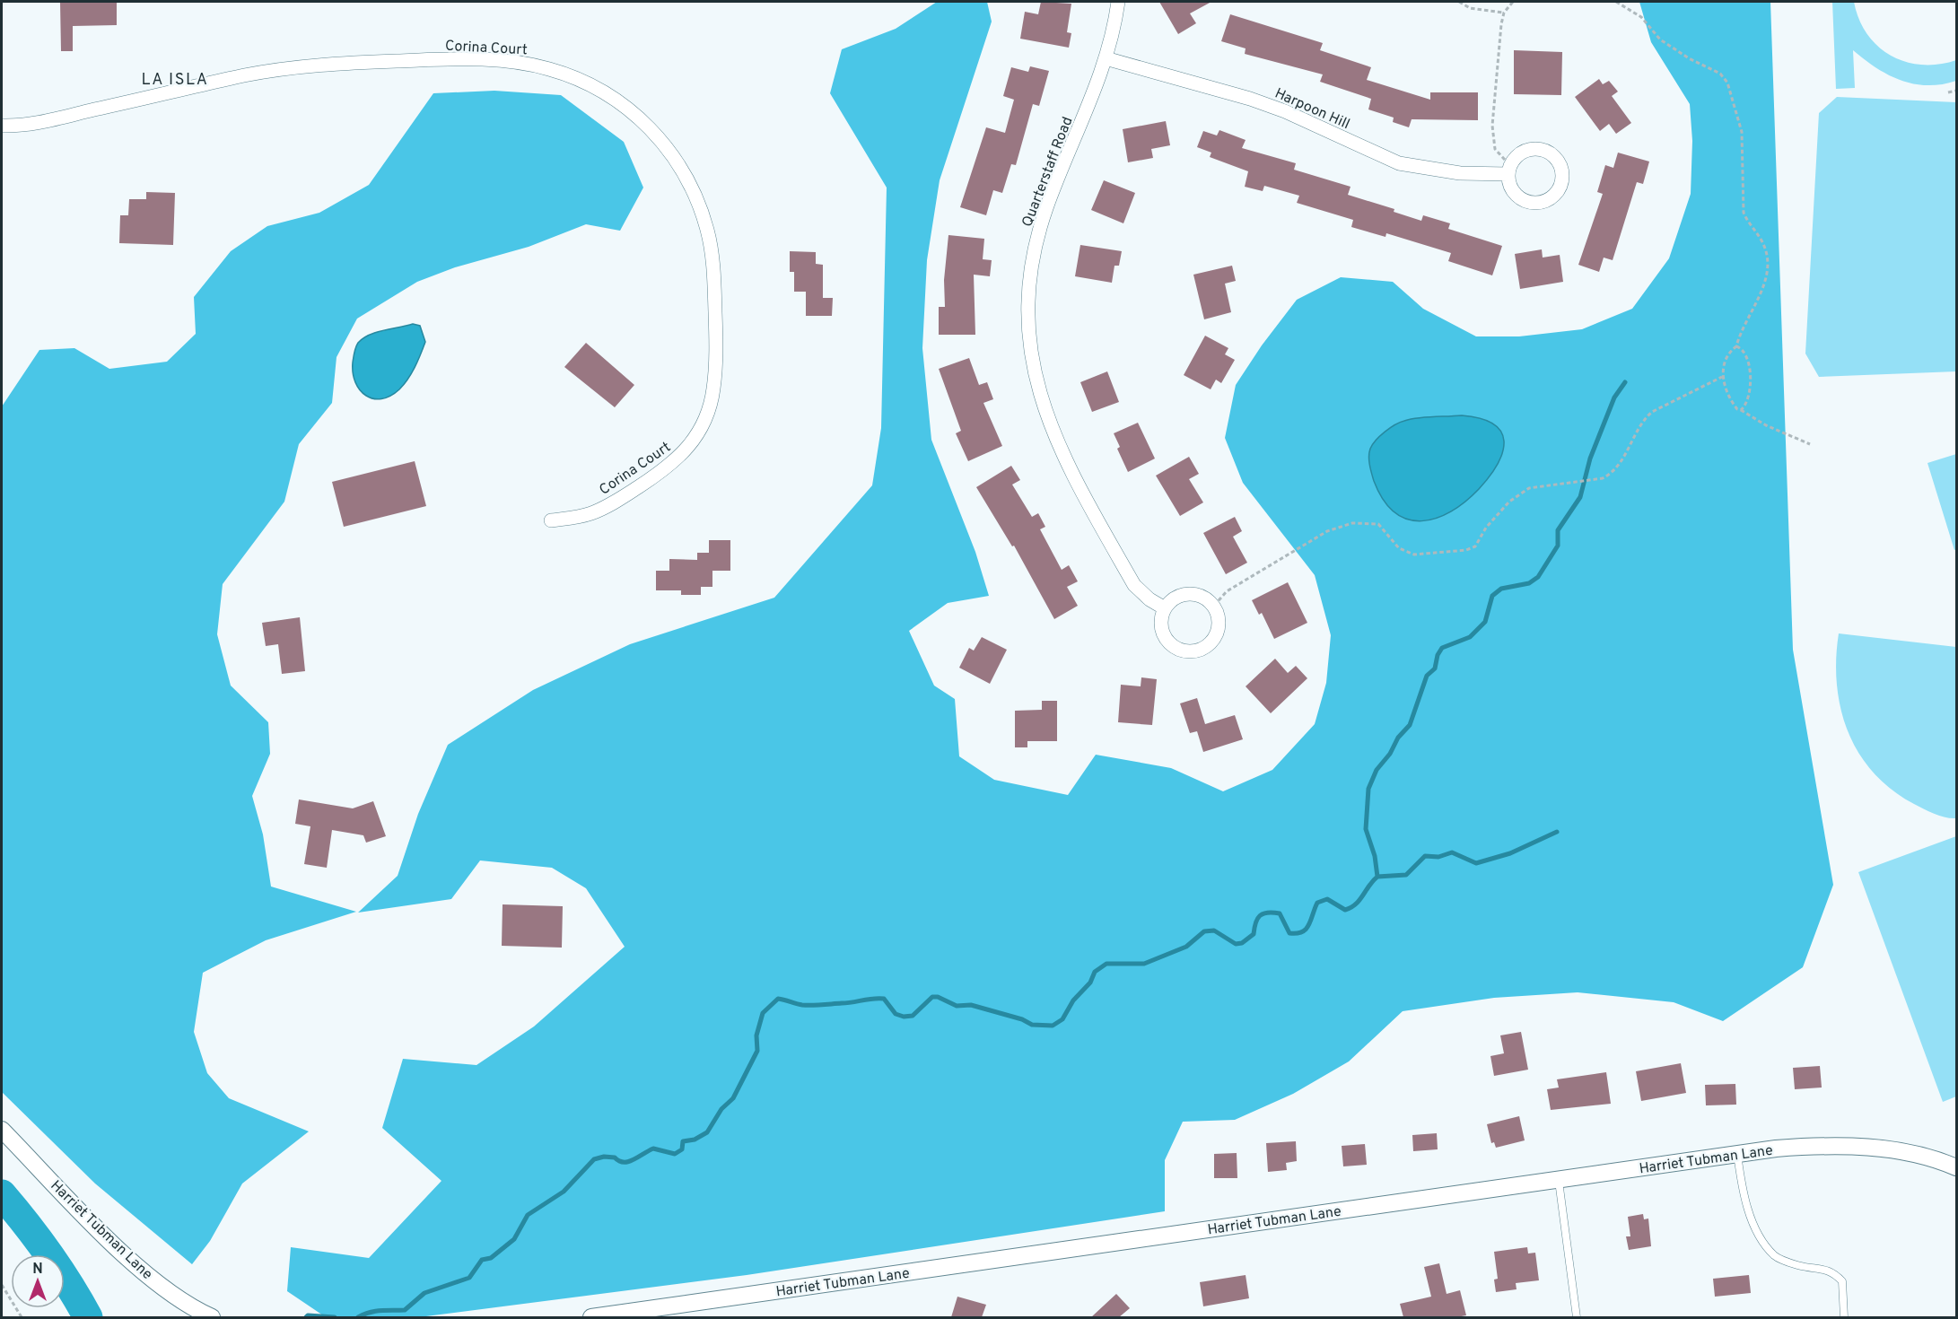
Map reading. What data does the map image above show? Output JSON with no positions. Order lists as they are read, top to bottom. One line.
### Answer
{"streets":{"street":["Corina Court","Harpoon Hill","Quarterstaff Road","Harriet Tubman Lane"]},"crossings":[["Harpoon Hill","Quarterstaff Road"]],"districts":["LA ISLA"],"north":"top"}
